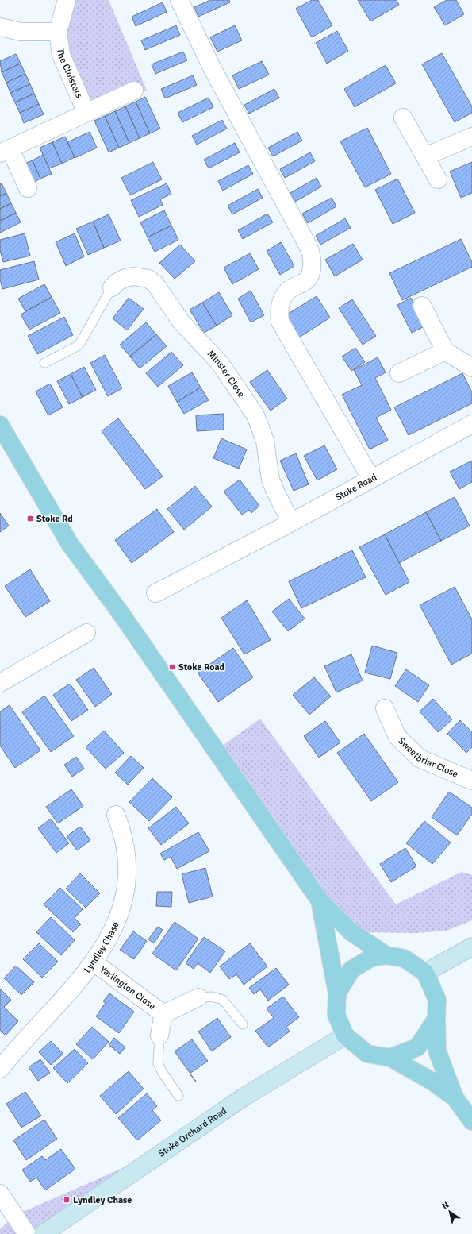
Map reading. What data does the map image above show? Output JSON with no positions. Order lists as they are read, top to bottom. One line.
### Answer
{"streets":{"street":["The Cloisters","Minster Close","Stoke Road","Sweetbriar Close","Lyndley Chase","Yarlington Close","Stoke Orchard Road"]},"crossings":[["Minster Close","Stoke Road"],["Lyndley Chase","Yarlington Close"]],"places":{"transit":["Stoke Rd","Stoke Road","Lyndley Chase"]},"north":"top left"}
